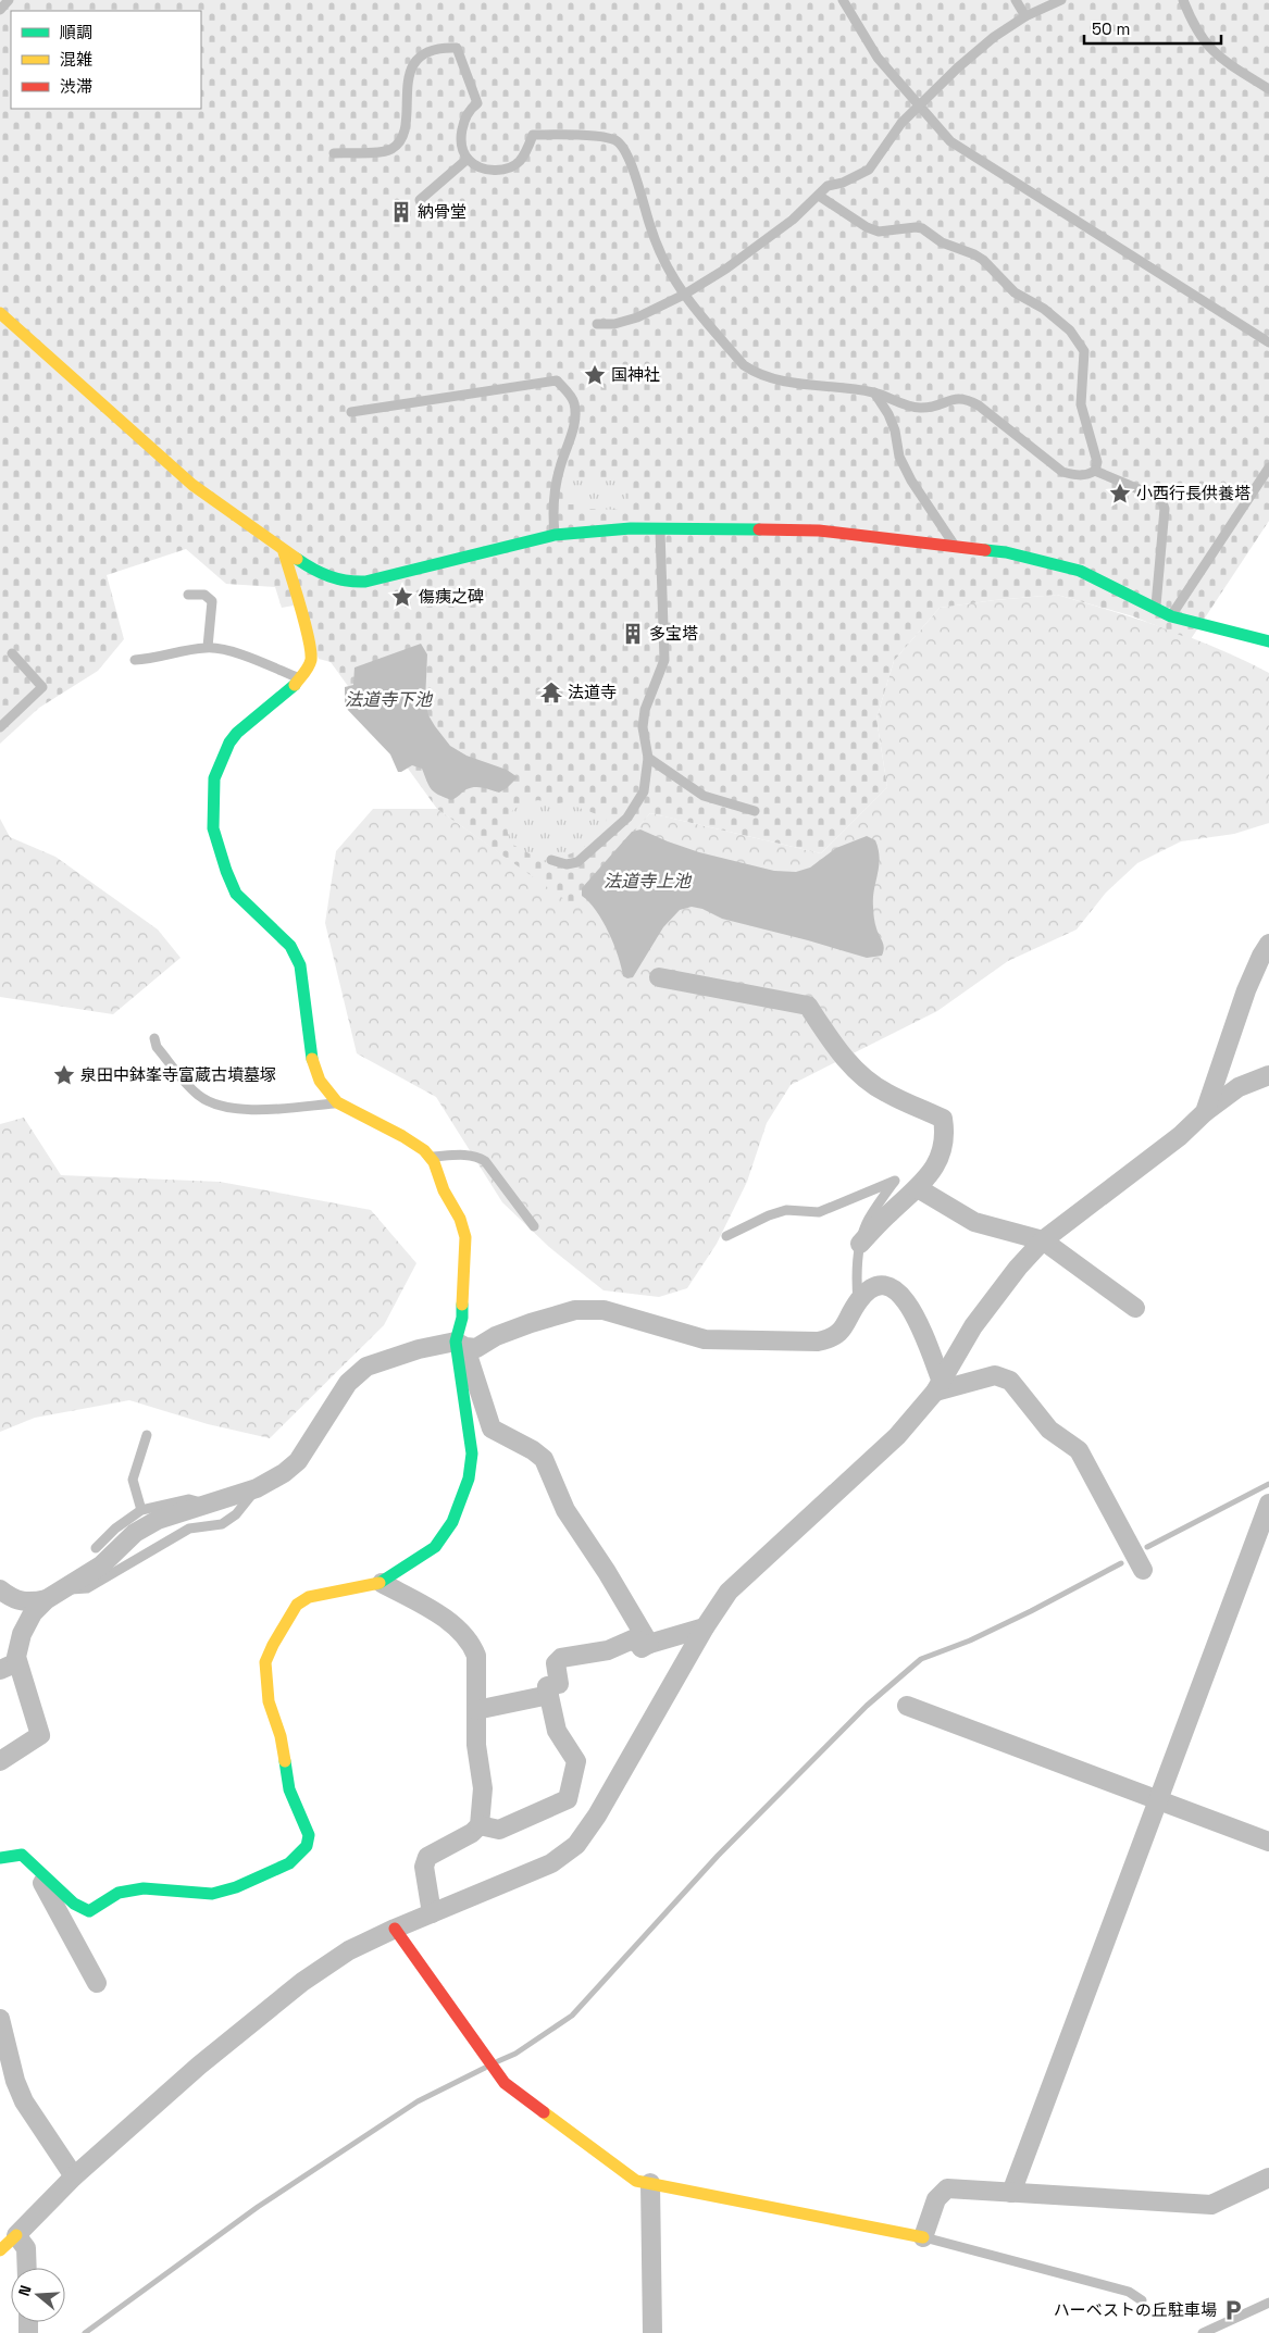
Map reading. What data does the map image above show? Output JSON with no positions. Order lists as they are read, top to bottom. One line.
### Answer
{"water":["法道寺下池","法道寺上池"],"places":{"building":["納骨堂","多宝塔"],"place":["国神社","小西行長供養塔","傷痍之碑","泉田中鉢峯寺富蔵古墳墓塚"],"temple":["法道寺"],"parking":["ハーベストの丘駐車場"]},"legend":["順調","混雑","渋滞"],"scale_bar":"50 m","north":"left"}
